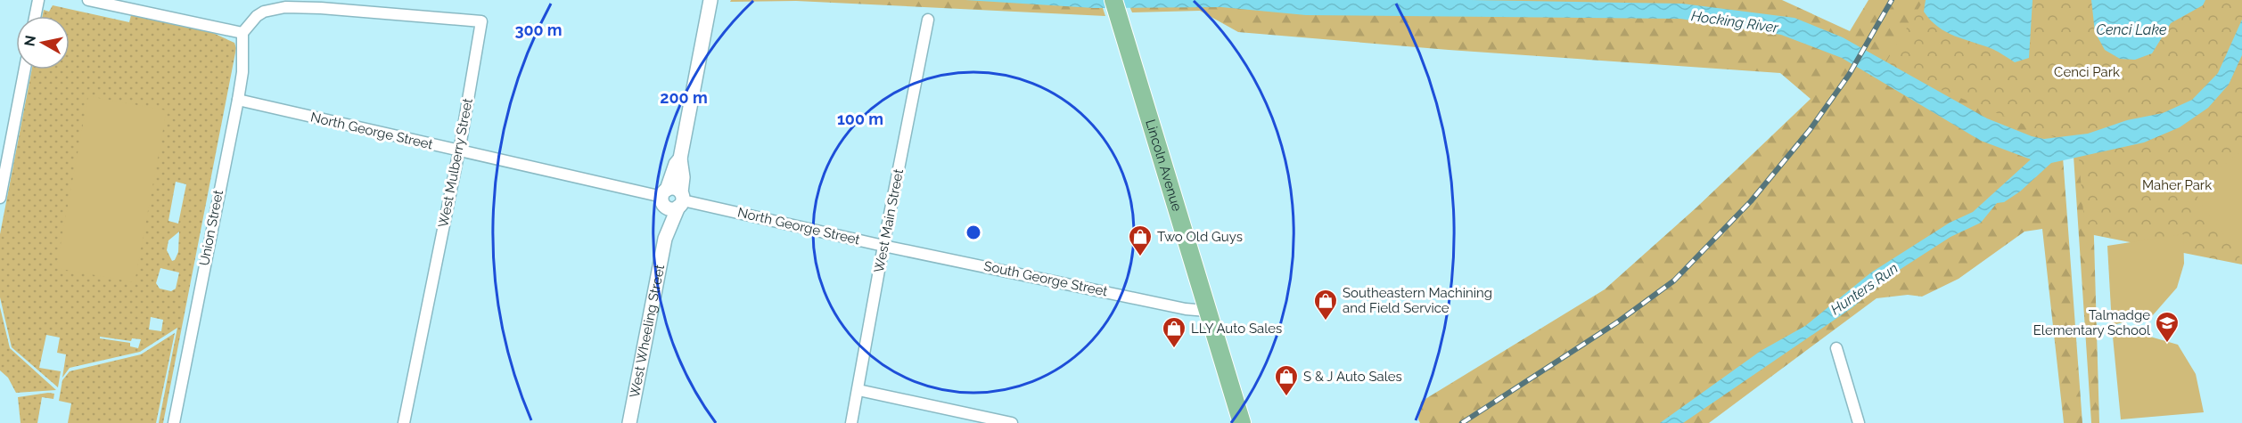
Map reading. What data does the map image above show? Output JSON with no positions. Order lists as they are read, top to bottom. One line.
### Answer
{"streets":{"main road":["Lincoln Avenue"],"street":["North George Street","West Mulberry Street","West Main Street","Union Street","South George Street","West Wheeling Street"]},"crossings":[["North George Street","West Mulberry Street"],["North George Street","West Main Street"],["North George Street","Union Street"],["North George Street","South George Street"],["North George Street","West Wheeling Street"],["West Mulberry Street","Union Street"],["Lincoln Avenue","South George Street"],["West Main Street","South George Street"]],"water":["Hocking River","Cenci Lake","Hunters Run"],"parks":["Cenci Park","Maher Park"],"places":{"shop":["Two Old Guys","Southeastern Machining and Field Service","LLY Auto Sales","S & J Auto Sales"],"school or university":["Talmadge Elementary School"]},"north":"left","rings":["300 m","200 m","100 m"]}
